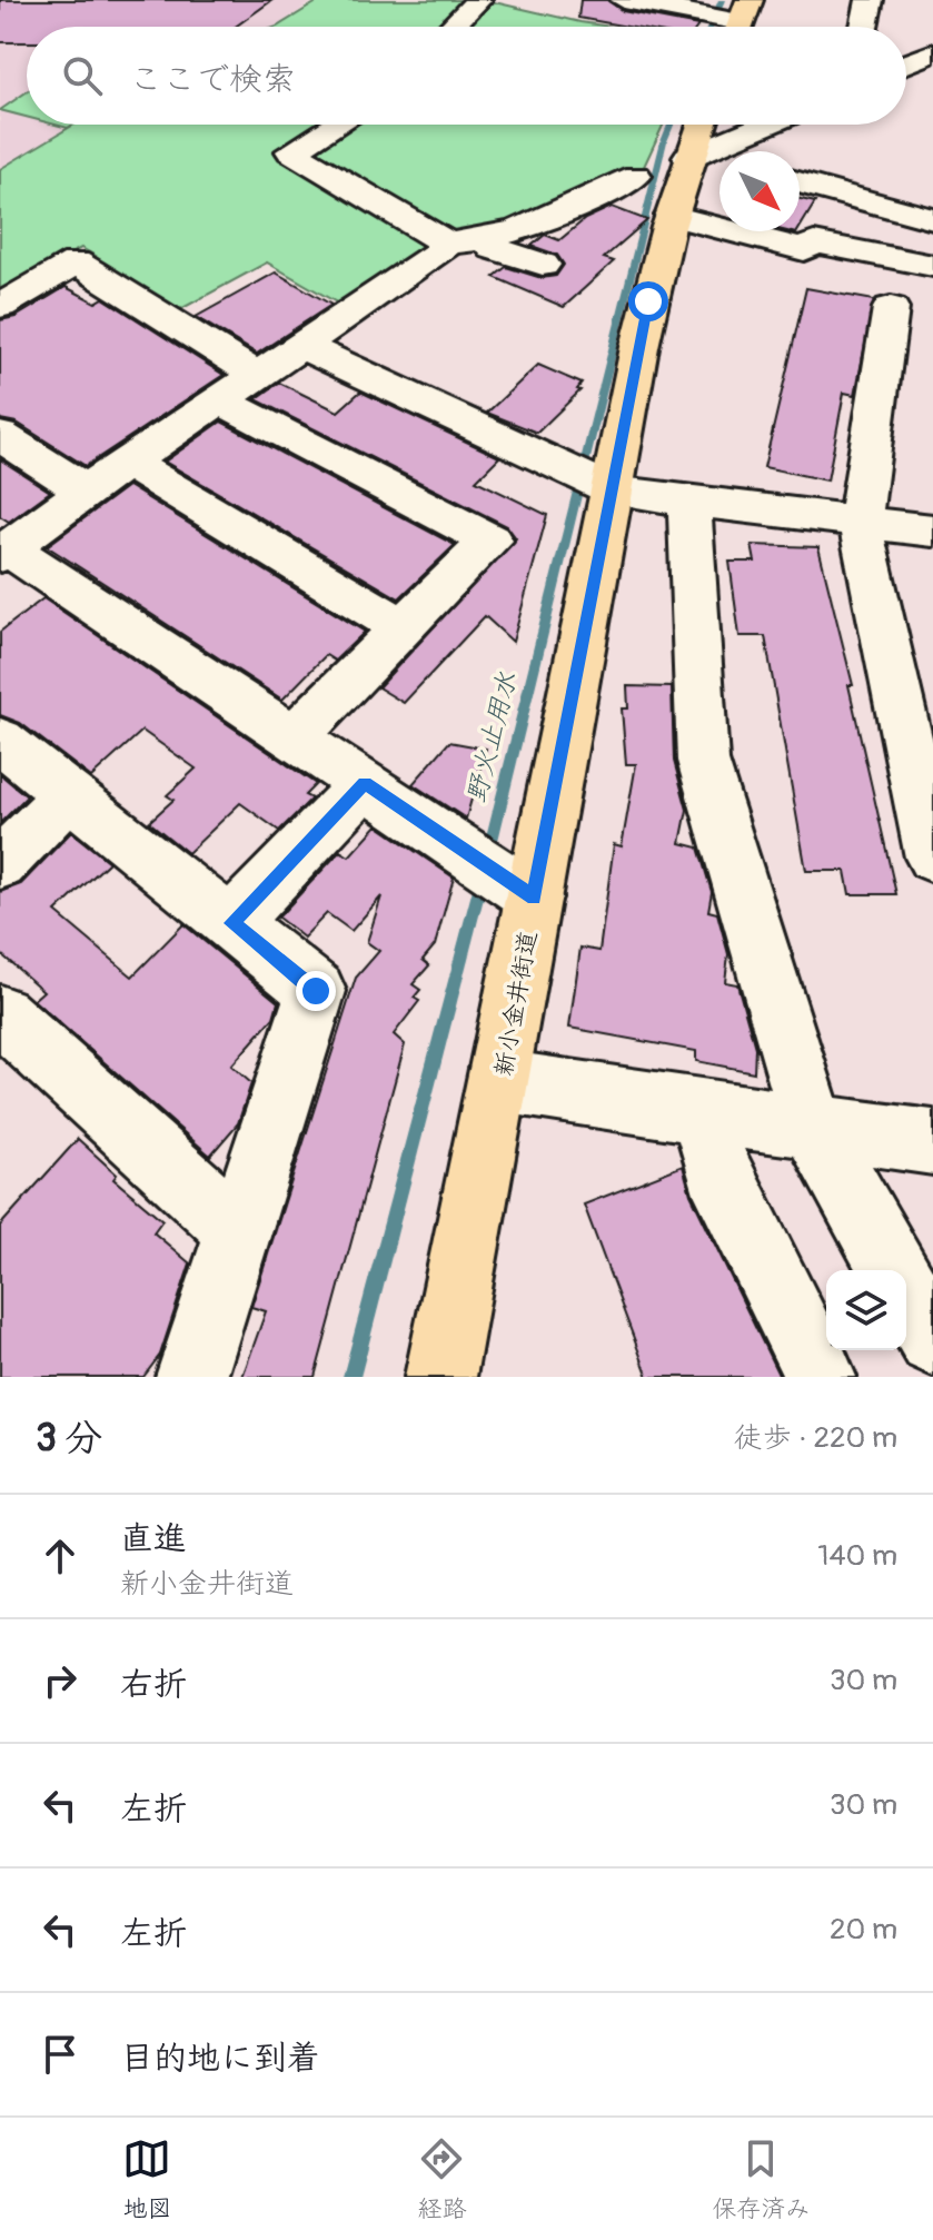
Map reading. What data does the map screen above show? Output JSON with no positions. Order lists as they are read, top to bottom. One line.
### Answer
{"streets":{"main road":["新小金井街道"]},"water":["野火止用水"],"north":"bottom right","page":{"search":"ここで検索","heading":["3 分","徒歩 · 220 m"],"list":[["直進","新小金井街道","140 m"],["右折","30 m"],["左折","30 m"],["左折","20 m"],"目的地に到着"],"nav":["地図","経路","保存済み"]}}
